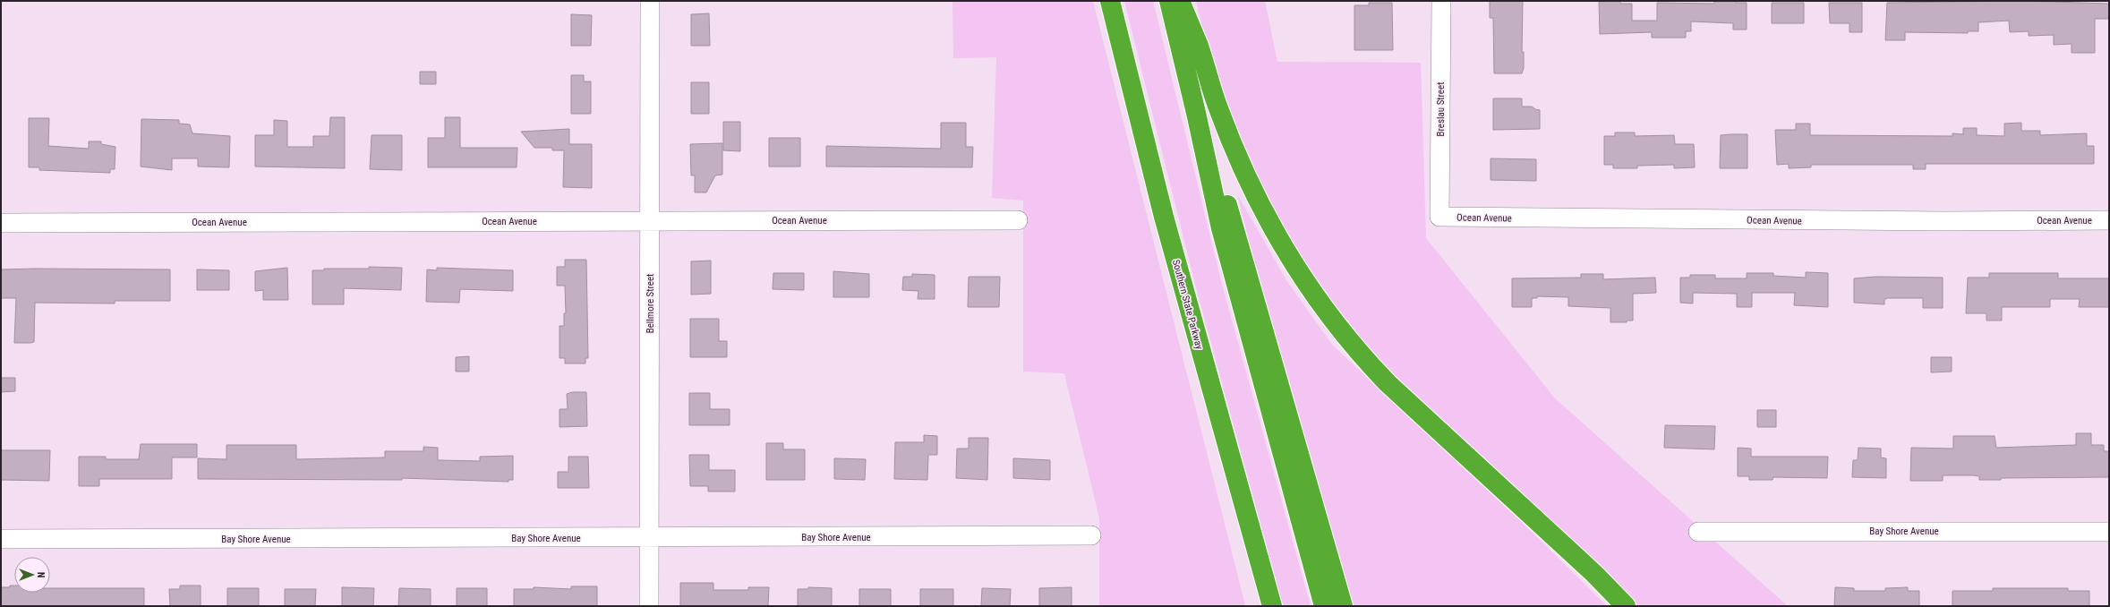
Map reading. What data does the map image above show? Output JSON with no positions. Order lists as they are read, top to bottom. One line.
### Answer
{"streets":{"highway":["Southern State Parkway"],"street":["Breslau Street","Ocean Avenue","Bellmore Street","Bay Shore Avenue"]},"crossings":[["Breslau Street","Ocean Avenue"],["Ocean Avenue","Bellmore Street"],["Bellmore Street","Bay Shore Avenue"]],"north":"right"}
